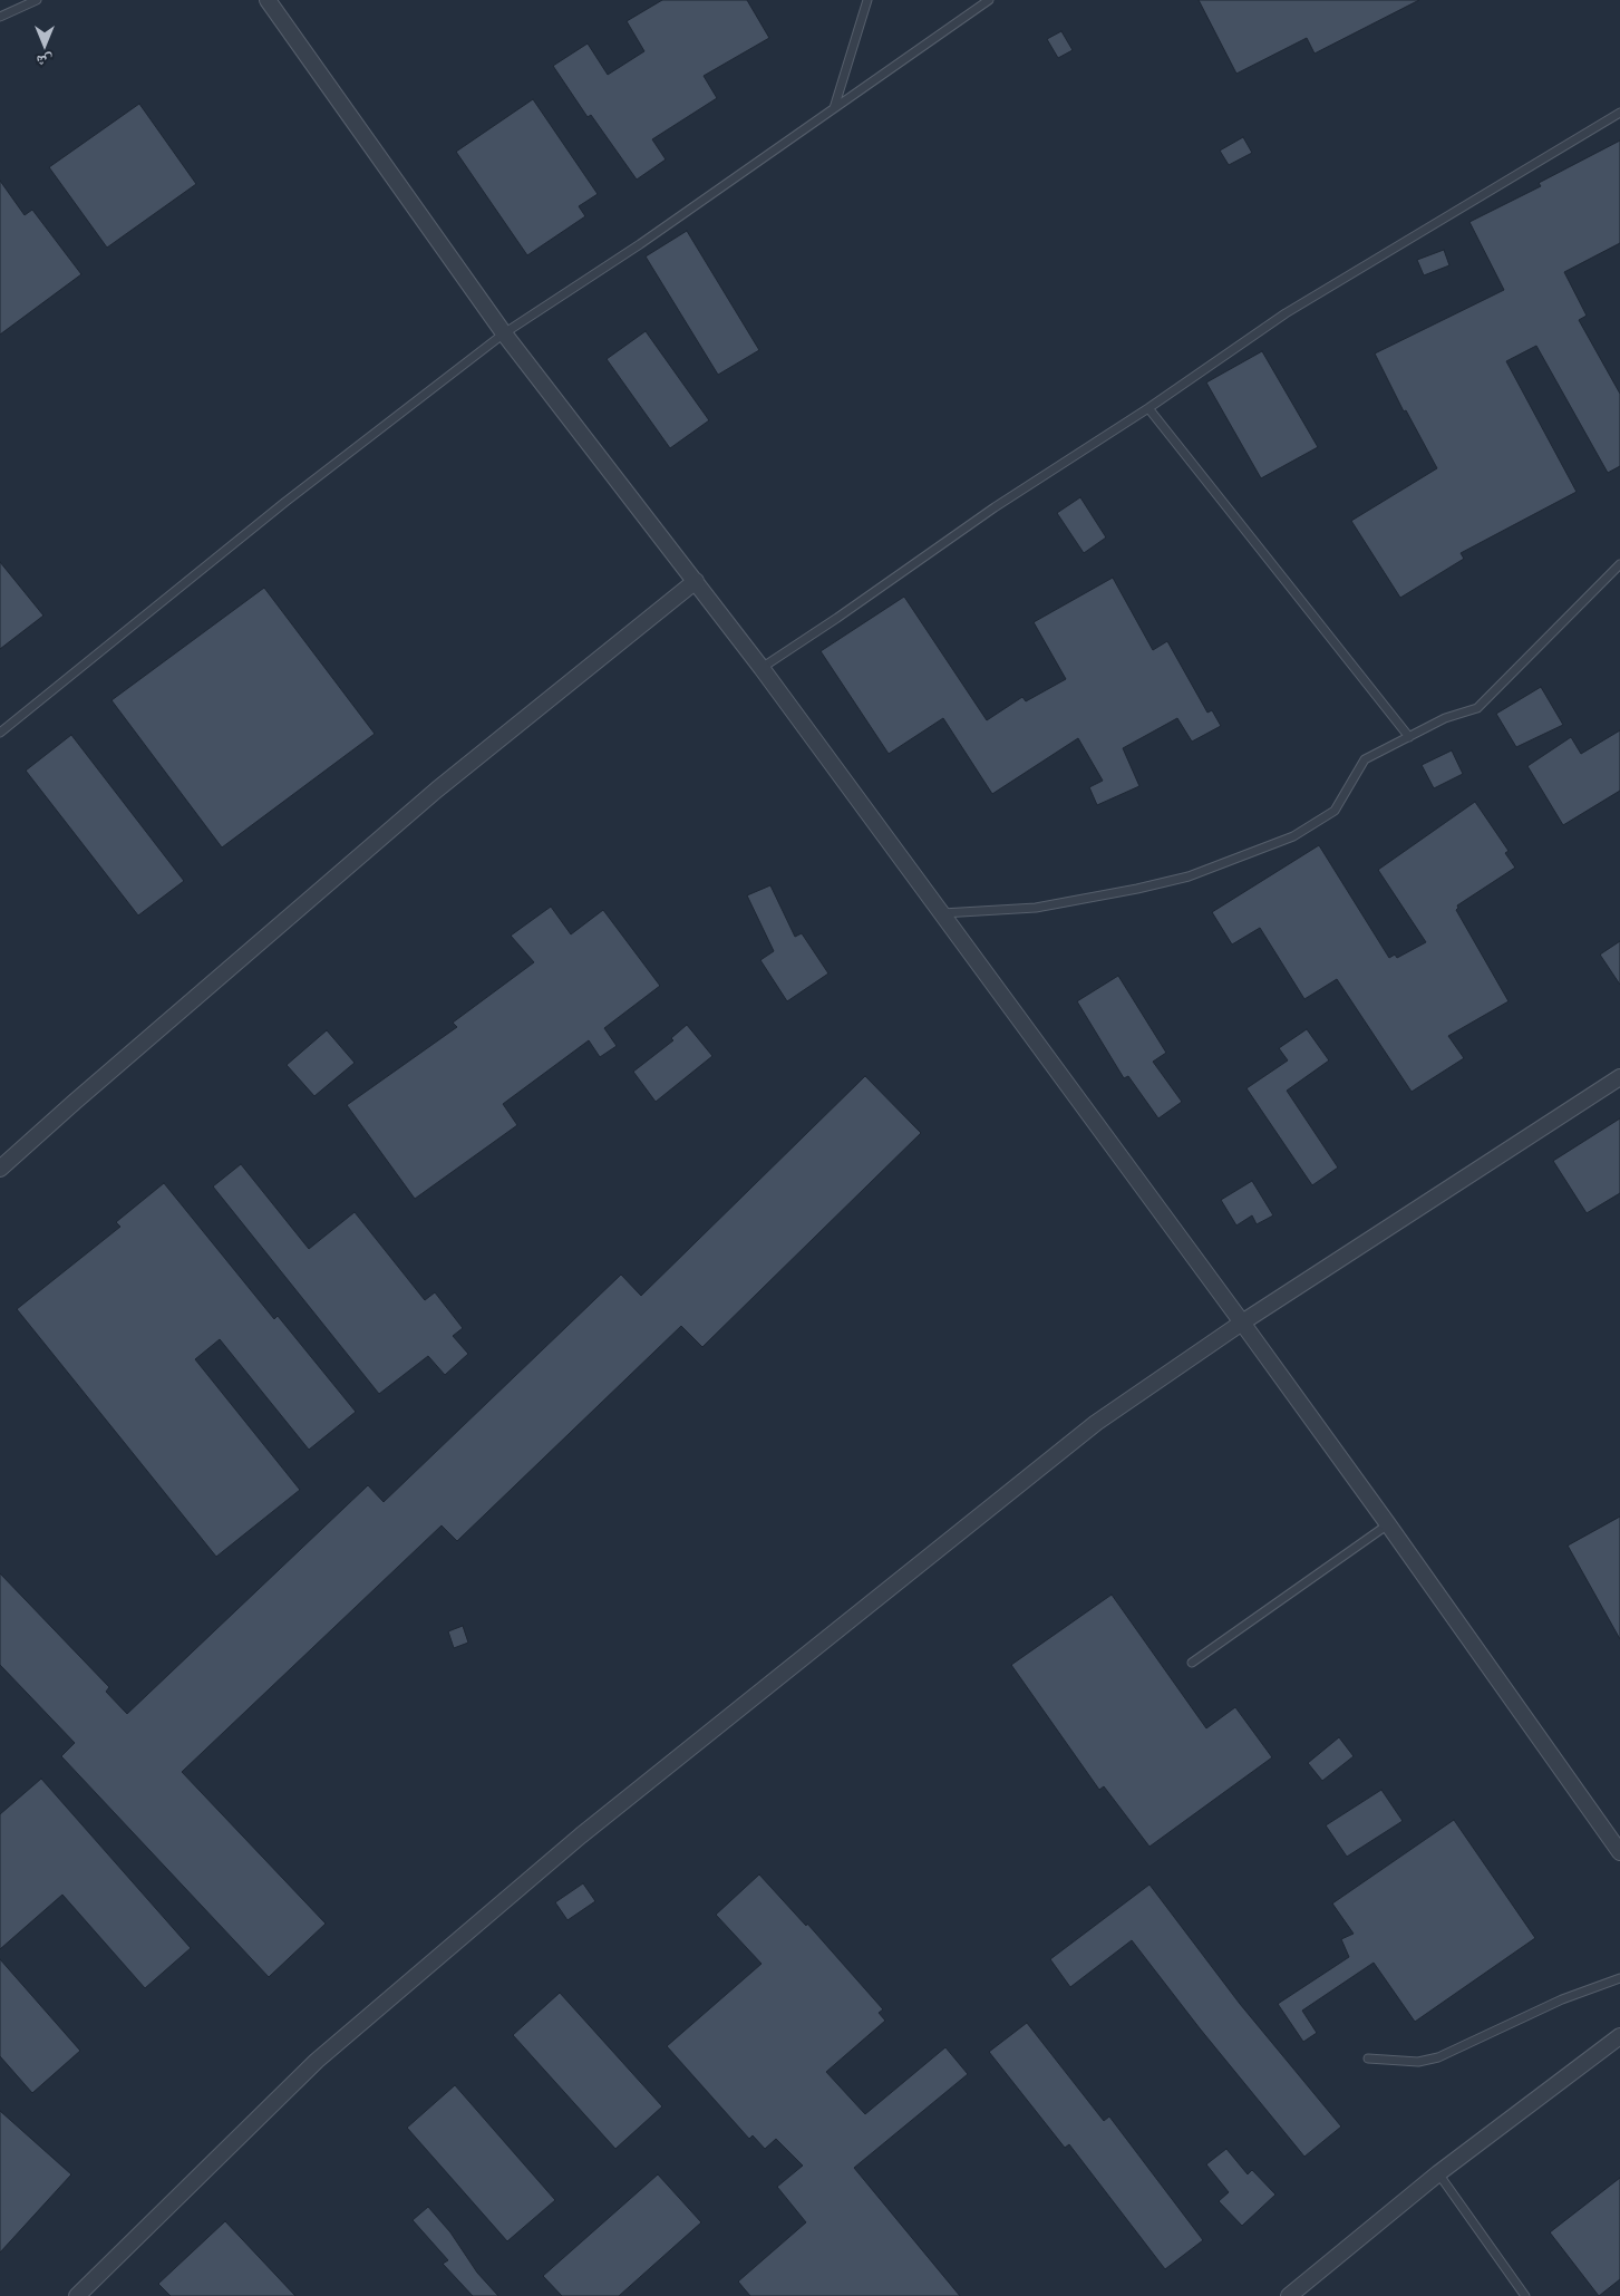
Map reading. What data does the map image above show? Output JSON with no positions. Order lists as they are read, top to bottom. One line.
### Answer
{"north":"bottom"}
